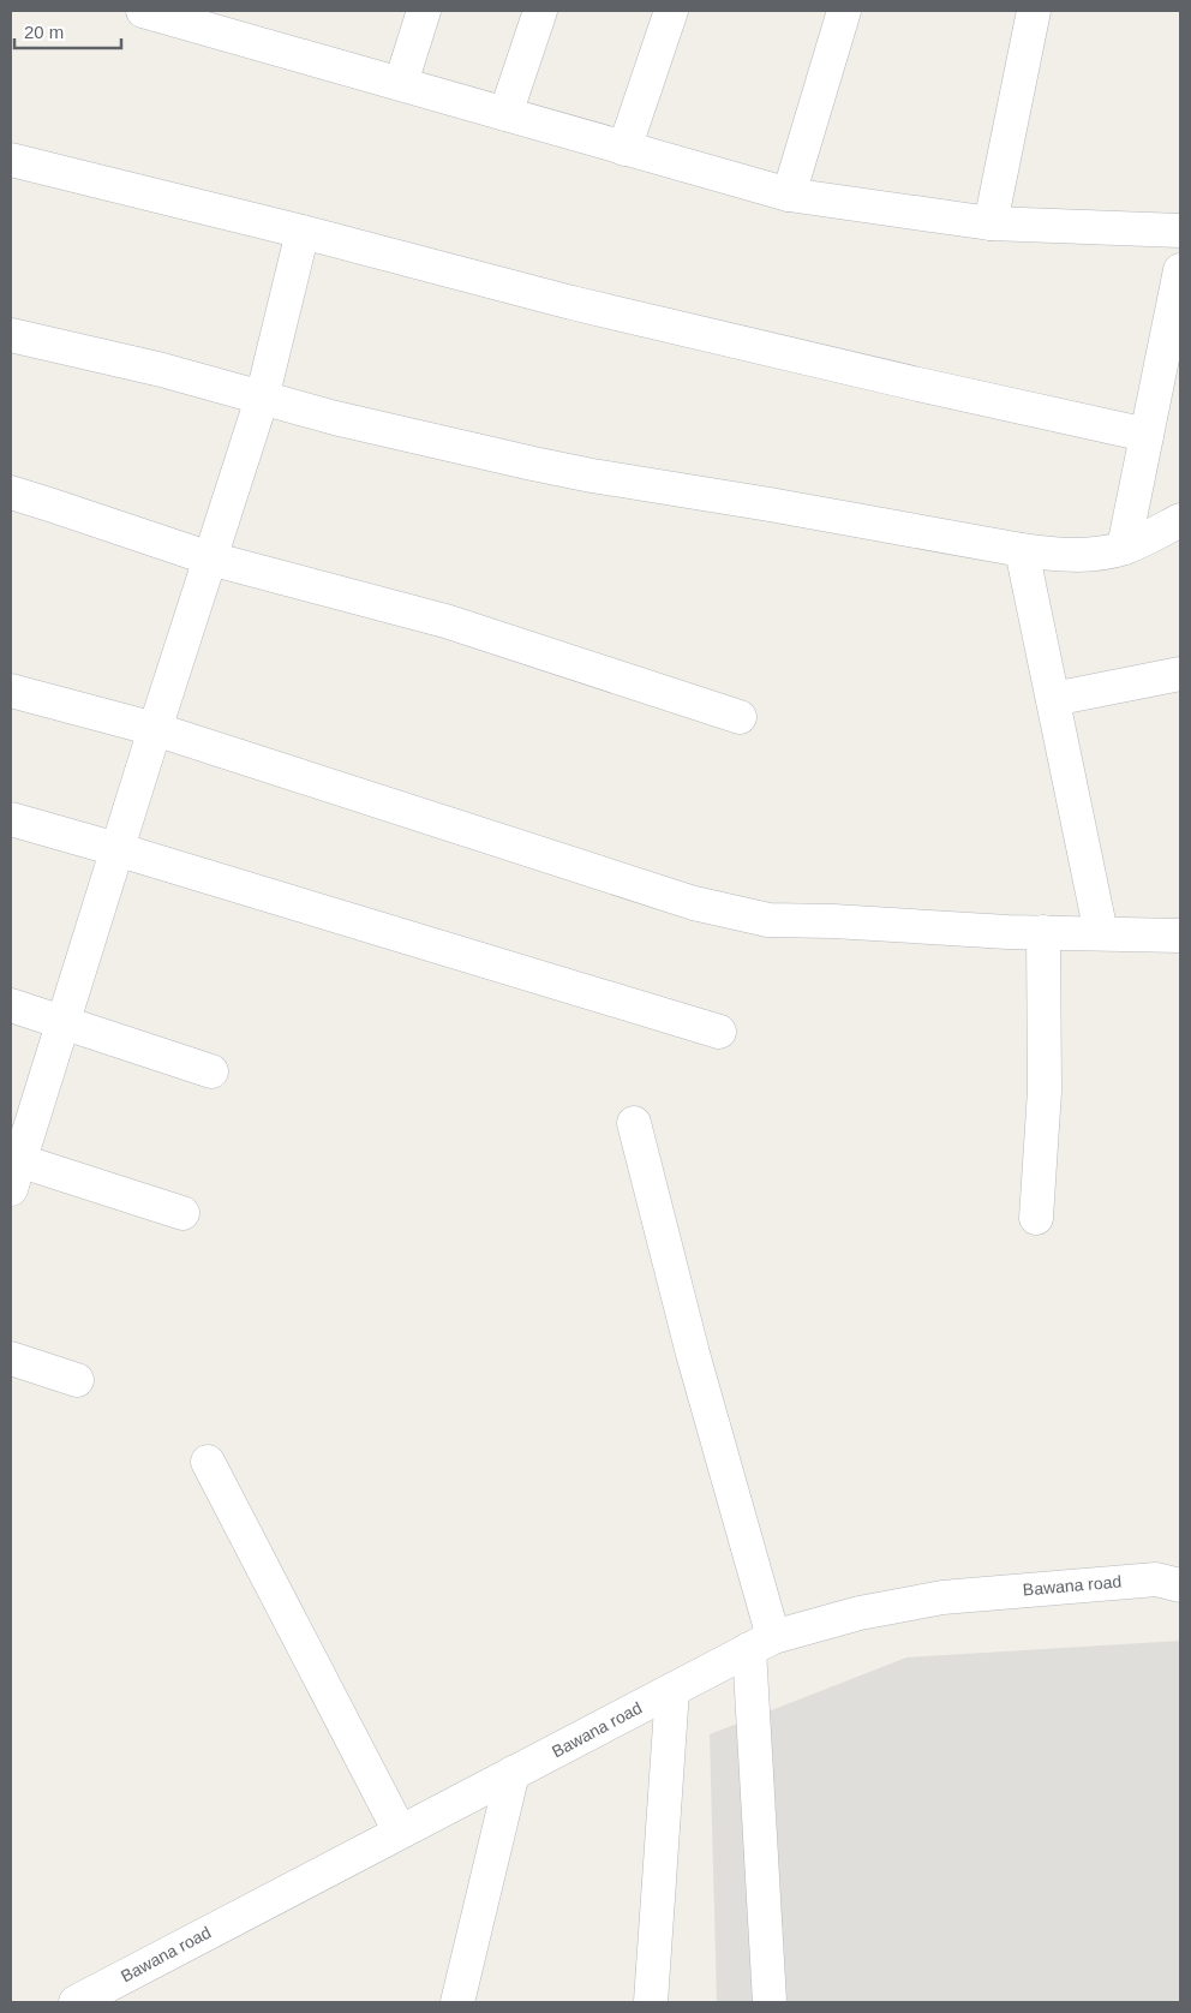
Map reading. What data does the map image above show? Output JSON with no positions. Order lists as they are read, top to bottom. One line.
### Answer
{"streets":{"street":["Bawana road"]},"scale_bar":"20 m"}
